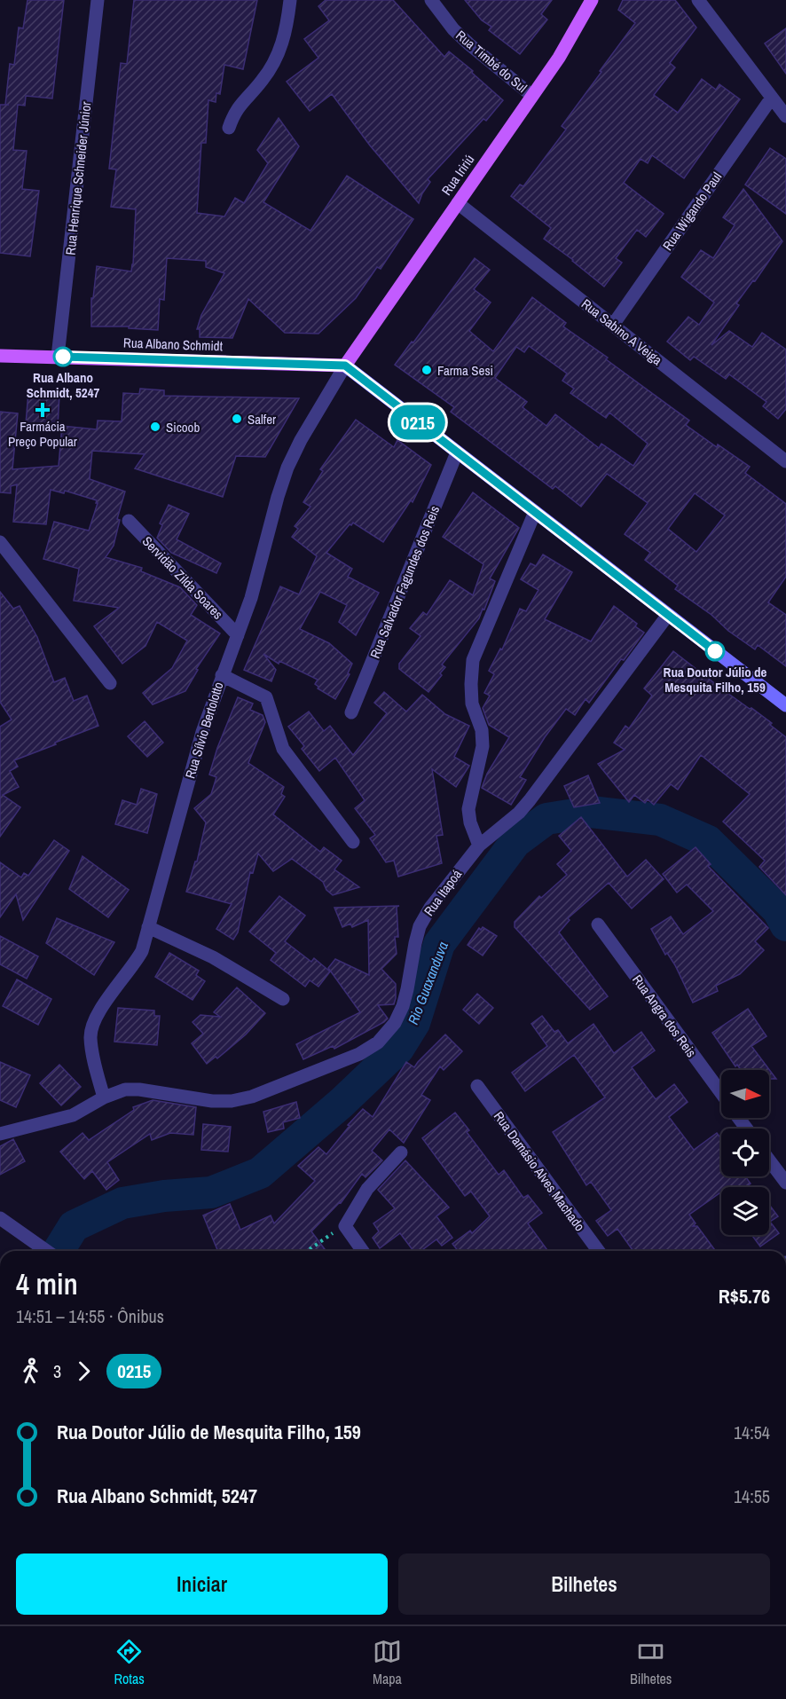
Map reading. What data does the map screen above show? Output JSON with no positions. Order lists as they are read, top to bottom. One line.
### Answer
{"streets":{"main road":["Rua Iririú","Rua Albano Schmidt"],"street":["Rua Timbé do Sul","Rua Henrique Schneider Júnior","Rua Wigando Paul","Rua Sabino A Veiga","Servidão Zilda Soares","Rua Salvador Fagundes dos Reis","Rua Sílvio Bertolotto","Rua Itapoá","Rua Angra dos Reis","Rua Damásio Alves Machado"]},"crossings":[["Rua Timbé do Sul","Rua Iririú"],["Rua Iririú","Rua Sabino A Veiga"],["Rua Iririú","Rua Albano Schmidt"],["Rua Iririú","Rua Sílvio Bertolotto"],["Rua Henrique Schneider Júnior","Rua Albano Schmidt"],["Rua Wigando Paul","Rua Sabino A Veiga"],["Rua Albano Schmidt","Rua Sílvio Bertolotto"],["Servidão Zilda Soares","Rua Sílvio Bertolotto"],["Rua Sílvio Bertolotto","Rua Itapoá"]],"water":["Rio Guaxanduva"],"places":{"other":["Rua Albano Schmidt, 5247","Farma Sesi","Salfer","Sicoob","Rua Doutor Júlio de Mesquita Filho, 159"],"health":["Farmácia Preço Popular"]},"lines":["bus line 0215"],"north":"right","page":{"on_map":"0215","heading":["4 min","14:51 – 14:55 · Ônibus","R$5.76"],"legs":["3","0215"],"list":[{"name":"Rua Doutor Júlio de Mesquita Filho, 159","value":"14:54"},{"name":"Rua Albano Schmidt, 5247","value":"14:55"}],"buttons":["Iniciar","Bilhetes"],"tabs":["Rotas","Mapa","Bilhetes"]}}
